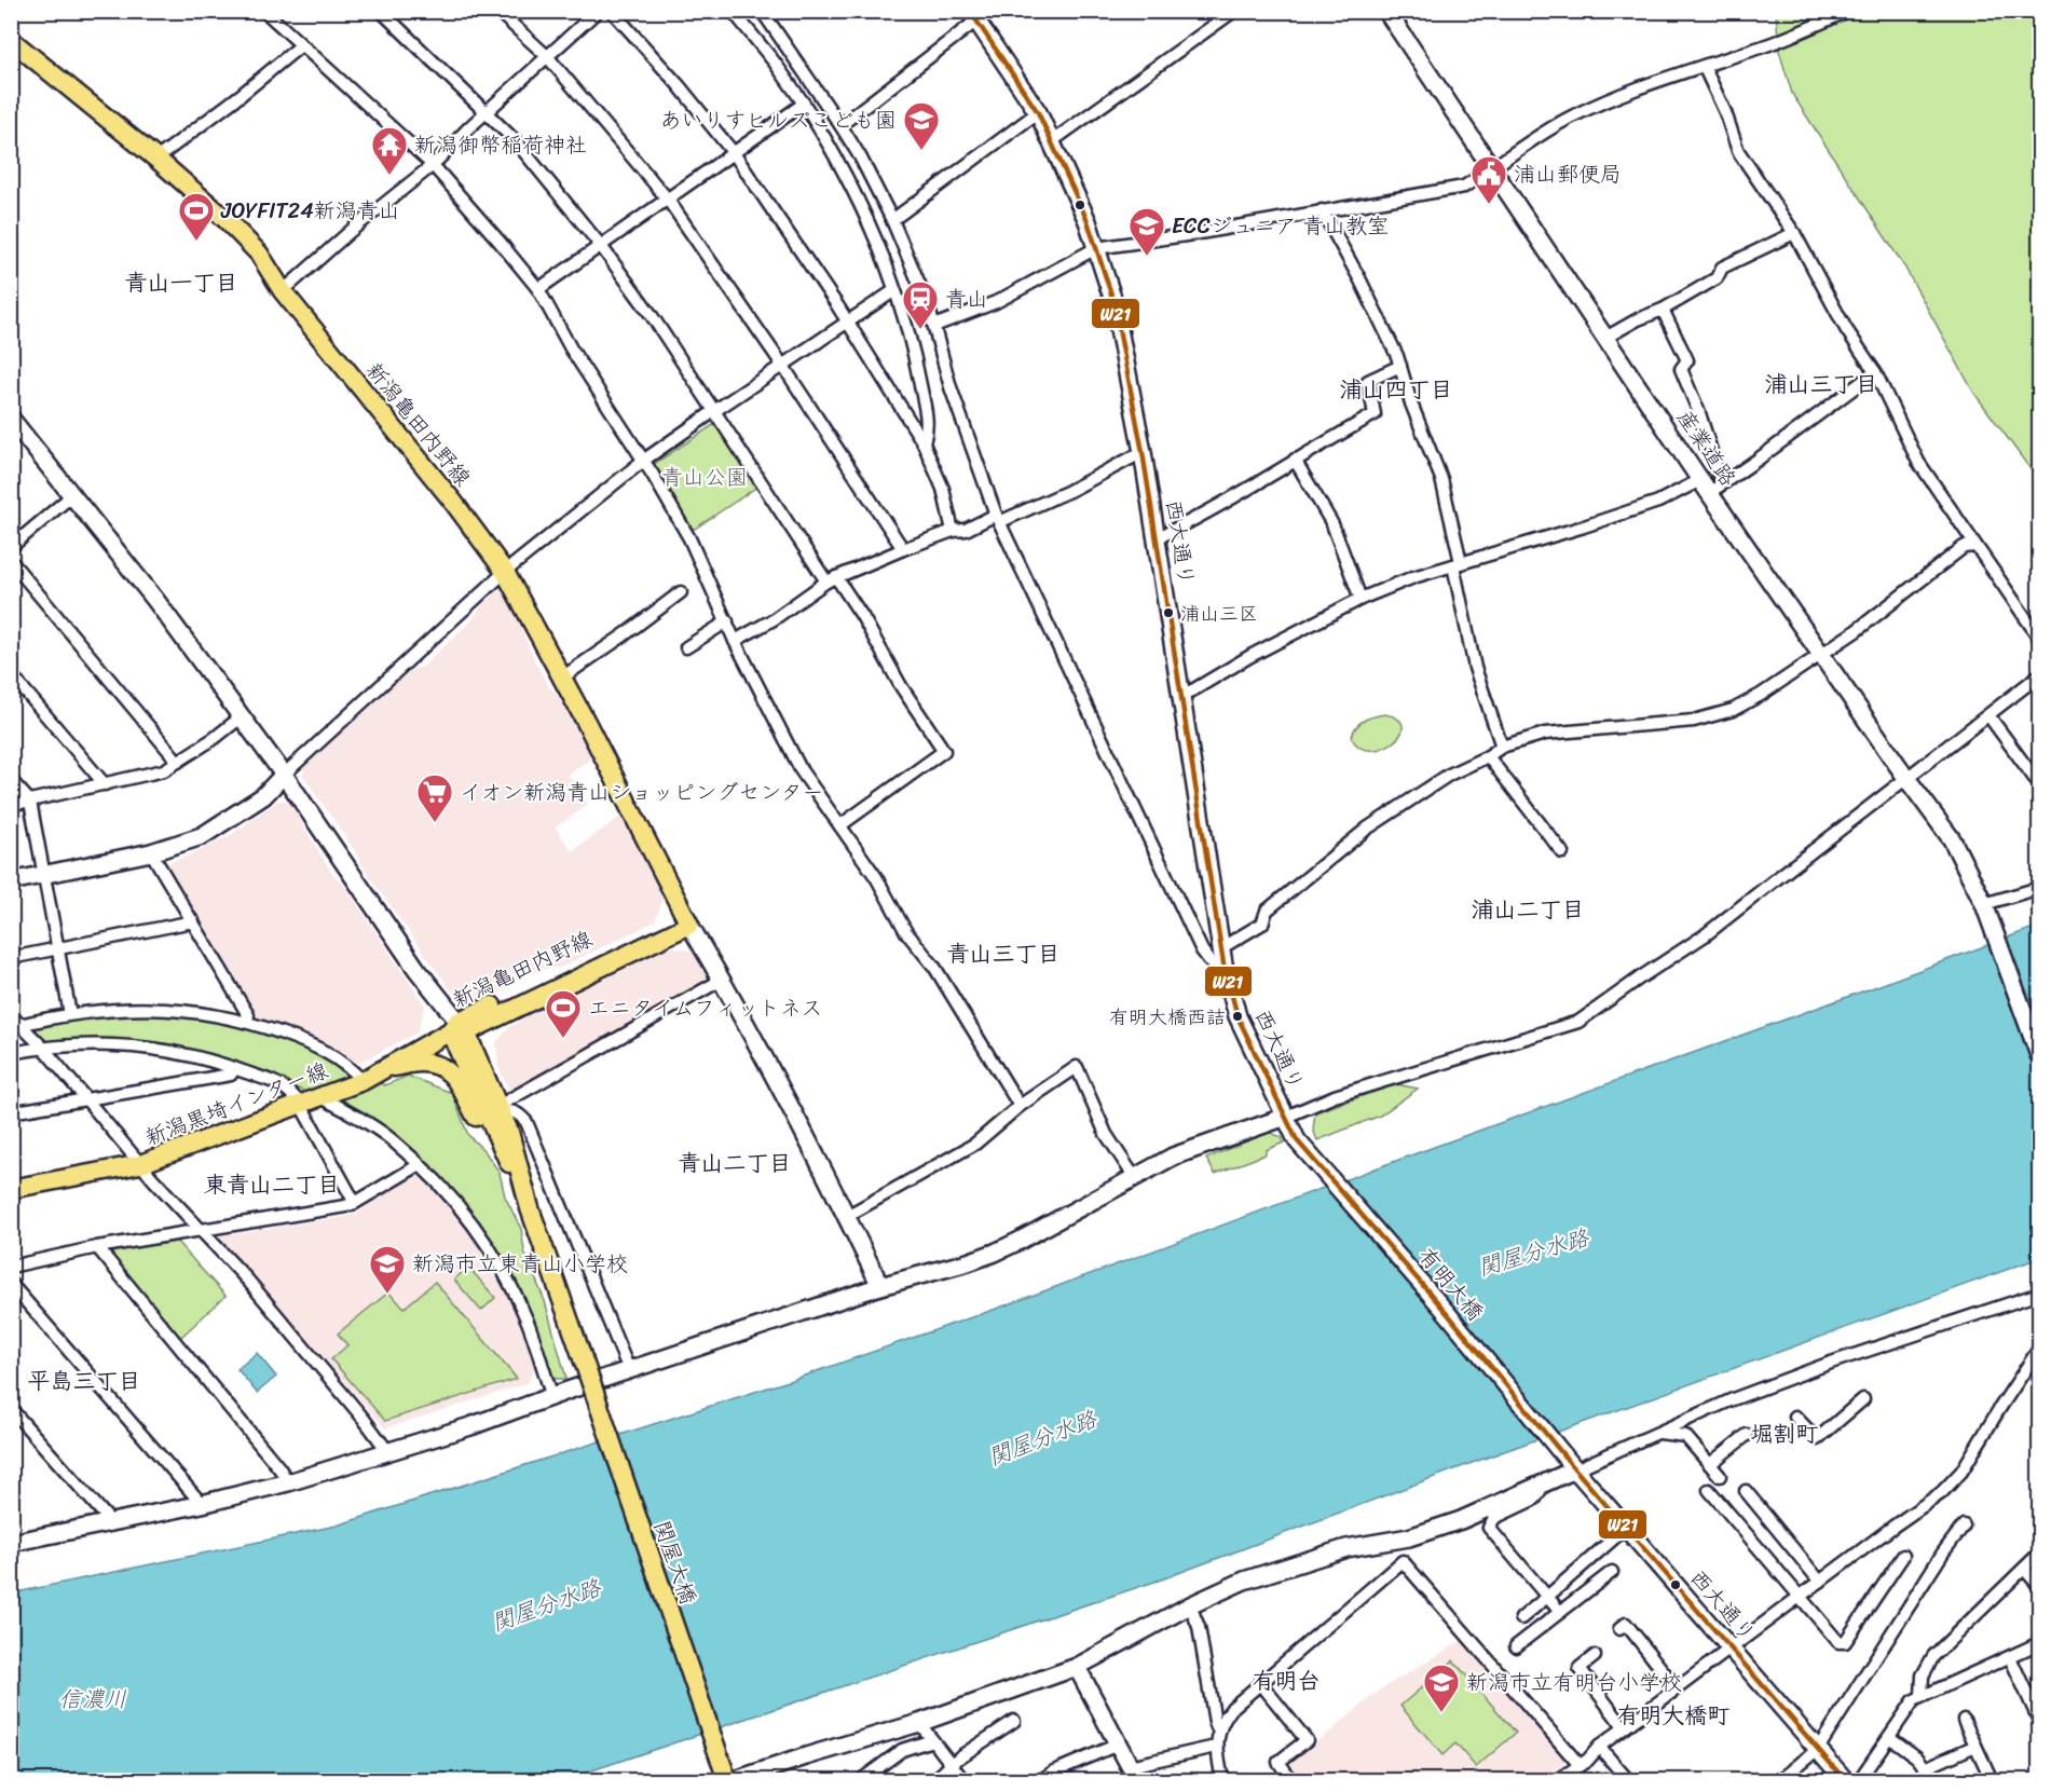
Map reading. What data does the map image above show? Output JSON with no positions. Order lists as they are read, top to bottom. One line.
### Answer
{"streets":{"main road":["新潟亀田内野線","新潟黒埼インター線","関屋大橋"],"street":["産業道路","西大通り","有明大橋"]},"crossings":[["新潟亀田内野線","新潟黒埼インター線"],["新潟亀田内野線","関屋大橋"],["西大通り","有明大橋"]],"districts":["青山一丁目","浦山三丁目","浦山四丁目","浦山二丁目","青山三丁目","青山二丁目","東青山二丁目","平島三丁目","堀割町","有明台","有明大橋町"],"water":["関屋分水路","信濃川"],"parks":["青山公園"],"places":{"school or university":["あいりすヒルズこども園","ECCジュニア 青山教室","新潟市立東青山小学校","新潟市立有明台小学校"],"temple":["新潟御幣稲荷神社"],"public building":["浦山郵便局"],"sports":["JOYFIT24新潟青山","エニタイムフィットネス"],"station":["青山"],"other":["浦山三区","有明大橋西詰"],"supermarket":["イオン新潟青山ショッピングセンター"]},"lines":["transit line W21"]}
